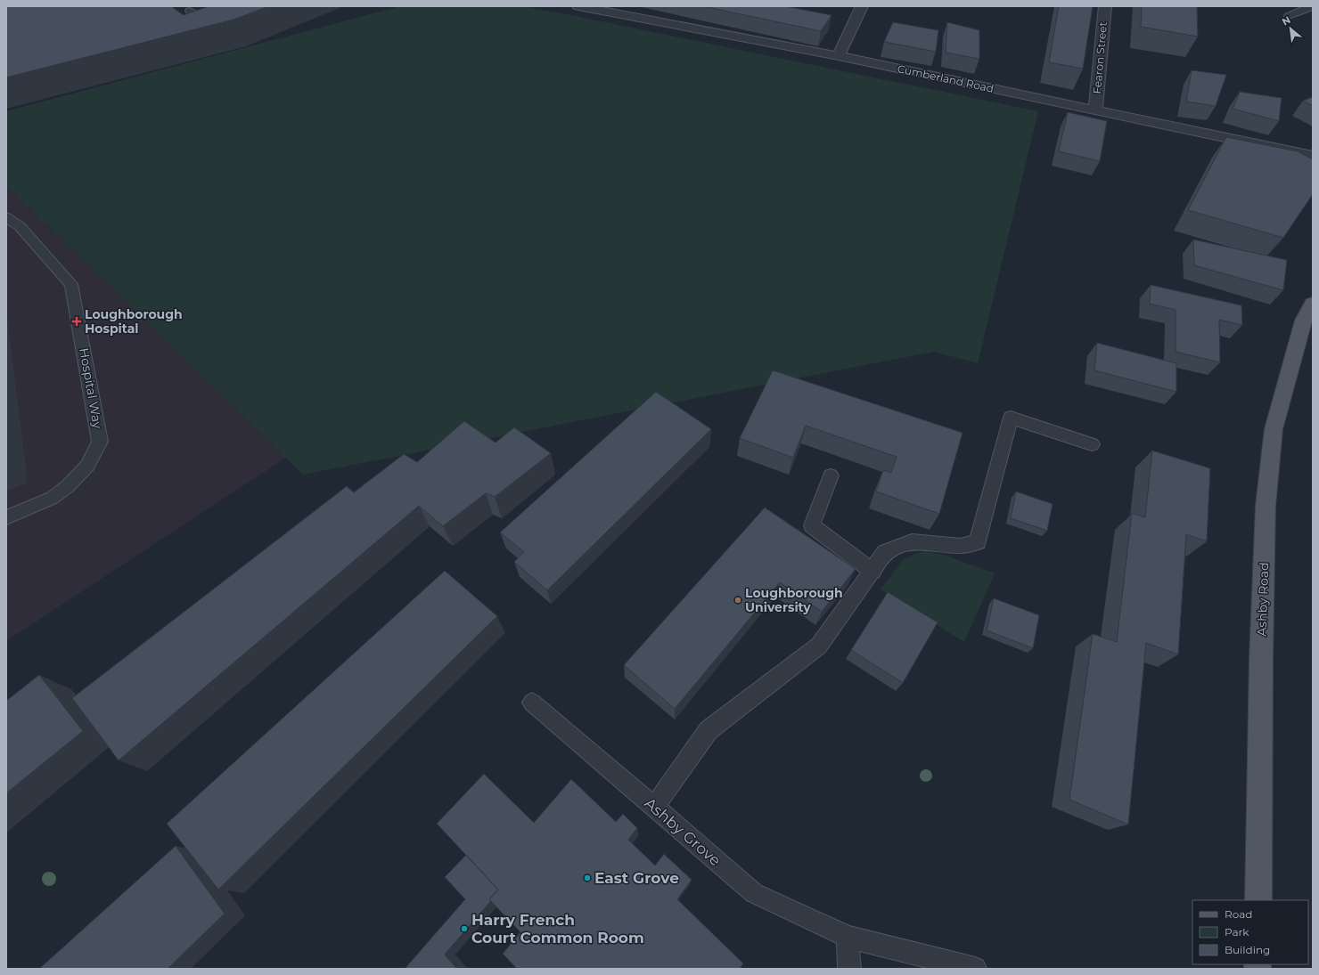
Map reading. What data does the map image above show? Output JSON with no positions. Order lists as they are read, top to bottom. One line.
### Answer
{"streets":{"main road":["Ashby Road"],"street":["Fearon Street","Cumberland Road"],"lane":["Hospital Way","Ashby Grove"]},"crossings":[["Fearon Street","Cumberland Road"]],"places":{"health":["Loughborough Hospital"],"other":["Loughborough University","East Grove","Harry French Court Common Room"]},"legend":["Road","Park","Building"],"north":"top left"}
